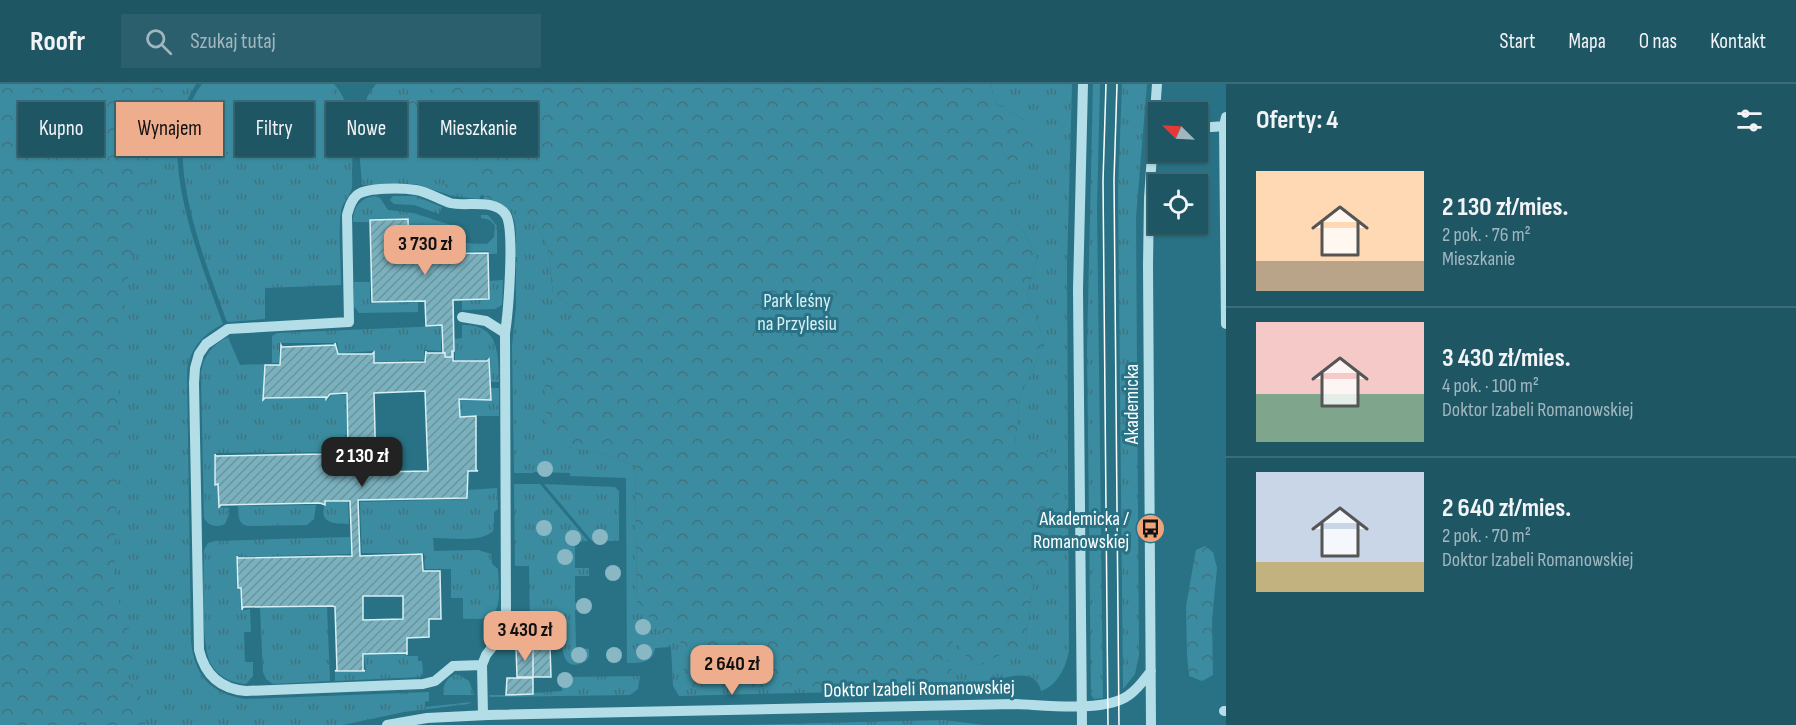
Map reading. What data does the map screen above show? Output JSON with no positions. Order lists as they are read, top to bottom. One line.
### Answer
{"streets":{"street":["Akademicka","Doktor Izabeli Romanowskiej"]},"crossings":[["Akademicka","Doktor Izabeli Romanowskiej"]],"parks":["Park leśny na Przylesiu"],"places":{"bus stop":["Akademicka / Romanowskiej"]},"north":"top left","page":{"header":"Roofr","search":"Szukaj tutaj","nav":["Start","Mapa","O nas","Kontakt"],"heading":"Oferty: 4","chip":["Kupno","Wynajem","Filtry","Nowe","Mieszkanie"],"list":[{"name":"2 130 zł/mies.","note":"2 pok. · 76 m² · Mieszkanie"},{"name":"3 430 zł/mies.","note":"4 pok. · 100 m² · Doktor Izabeli Romanowskiej"},{"name":"2 640 zł/mies.","note":"2 pok. · 70 m² · Doktor Izabeli Romanowskiej"}],"price":["3 730 zł","2 130 zł","3 430 zł","2 640 zł"]}}
